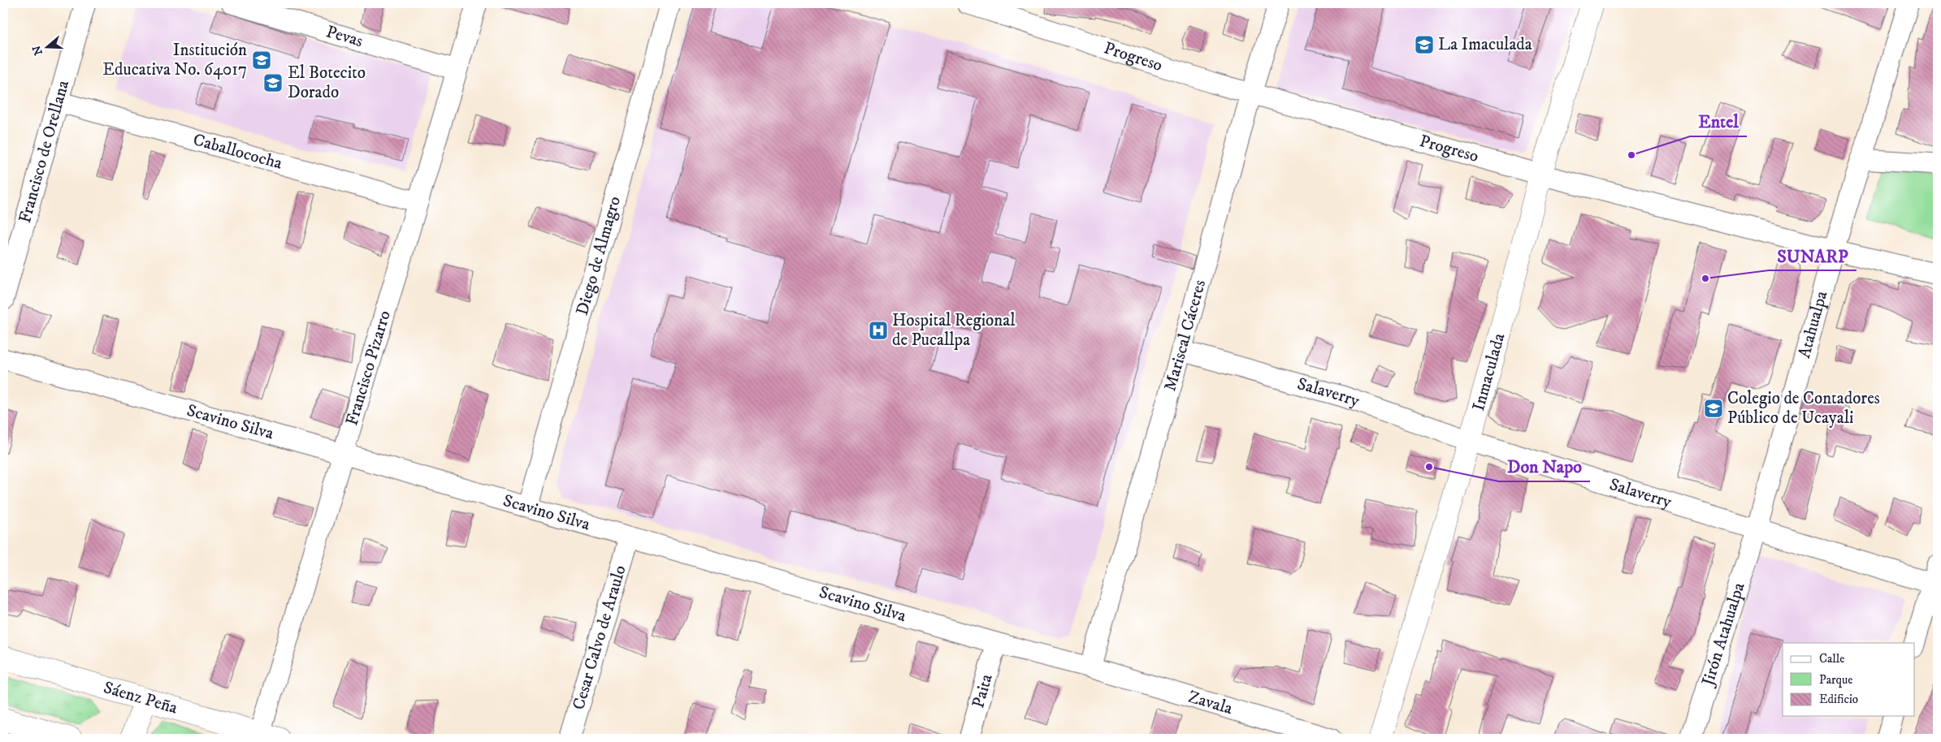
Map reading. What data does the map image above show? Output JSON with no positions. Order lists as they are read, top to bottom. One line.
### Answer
{"streets":{"street":["Pevas","Progreso","Francisco de Orellana","Caballococha","Diego de Almagro","Atahualpa","Mariscal Cáceres","Francisco Pizarro","Inmaculada","Salaverry","Scavino Silva","Jirón Atahualpa","Cesar Calvo de Araulo","Paita","Sáenz Peña","Zavala"]},"crossings":[["Pevas","Francisco Pizarro"],["Progreso","Atahualpa"],["Progreso","Mariscal Cáceres"],["Progreso","Inmaculada"],["Francisco de Orellana","Caballococha"],["Caballococha","Francisco Pizarro"],["Diego de Almagro","Scavino Silva"],["Atahualpa","Salaverry"],["Atahualpa","Jirón Atahualpa"],["Mariscal Cáceres","Salaverry"],["Mariscal Cáceres","Scavino Silva"],["Mariscal Cáceres","Zavala"],["Francisco Pizarro","Scavino Silva"],["Francisco Pizarro","Sáenz Peña"],["Inmaculada","Salaverry"],["Salaverry","Jirón Atahualpa"],["Scavino Silva","Cesar Calvo de Araulo"],["Scavino Silva","Paita"],["Scavino Silva","Zavala"]],"places":{"school or university":["La Imaculada","Institución Educativa No. 64017","El Botecito Dorado","Colegio de Contadores Público de Ucayali"],"other":["Entel","SUNARP","Don Napo"],"hospital":["Hospital Regional de Pucallpa"]},"legend":["Calle","Parque","Edificio"],"north":"left"}
